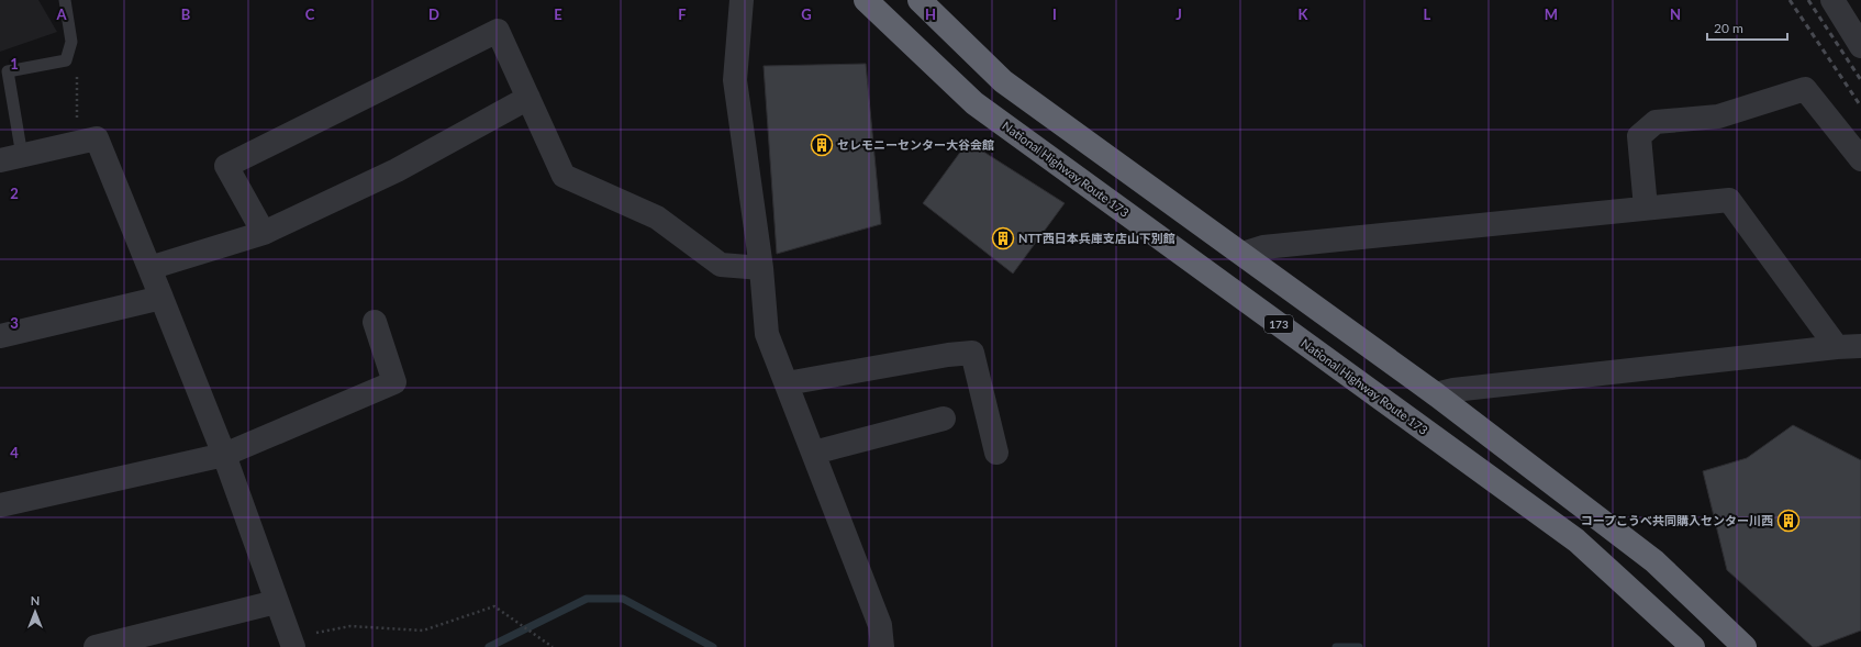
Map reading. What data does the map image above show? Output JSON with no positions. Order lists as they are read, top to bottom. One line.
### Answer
{"streets":{"highway":["National Highway Route 173","173"]},"places":{"building":["セレモニーセンター大谷会館","NTT西日本兵庫支店山下別館","コープこうべ共同購入センター川西"]},"scale_bar":"20 m","north":"top","grid":{"columns":["A","B","C","D","E","F","G","H","I","J","K","L","M","N"],"rows":["1","2","3","4"]}}
